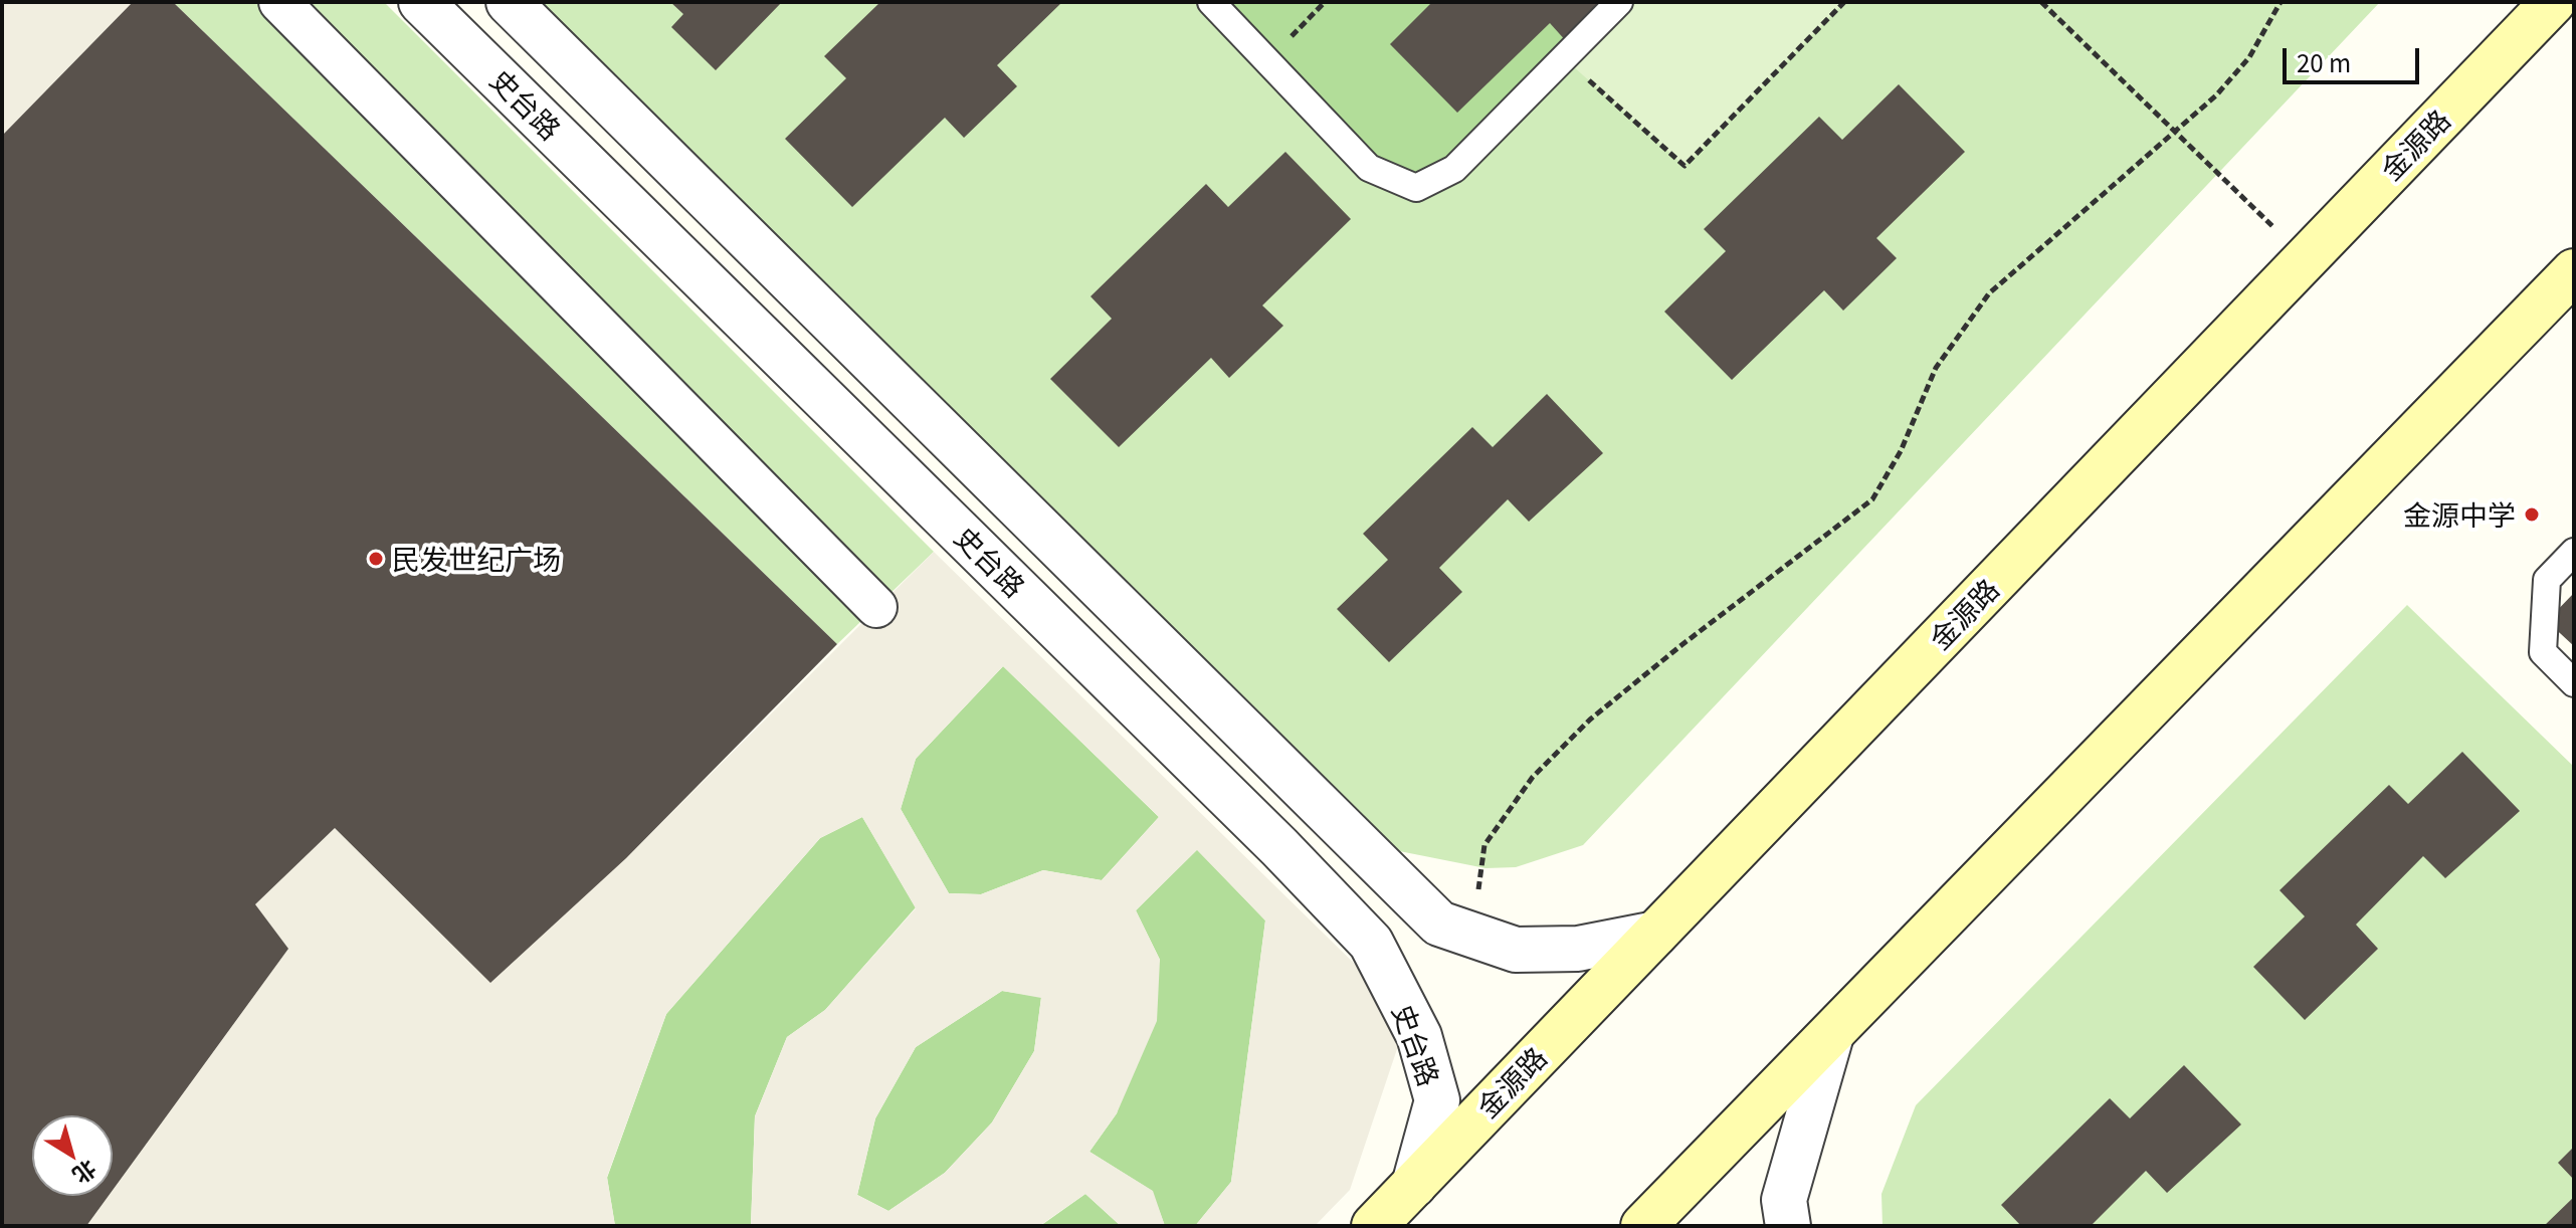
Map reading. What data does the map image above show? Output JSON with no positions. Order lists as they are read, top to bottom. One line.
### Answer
{"streets":{"main road":["金源路"],"street":["史台路"]},"crossings":[["史台路","金源路"]],"places":["金源中学","民发世纪广场"],"scale_bar":"20 m","north":"bottom right"}
